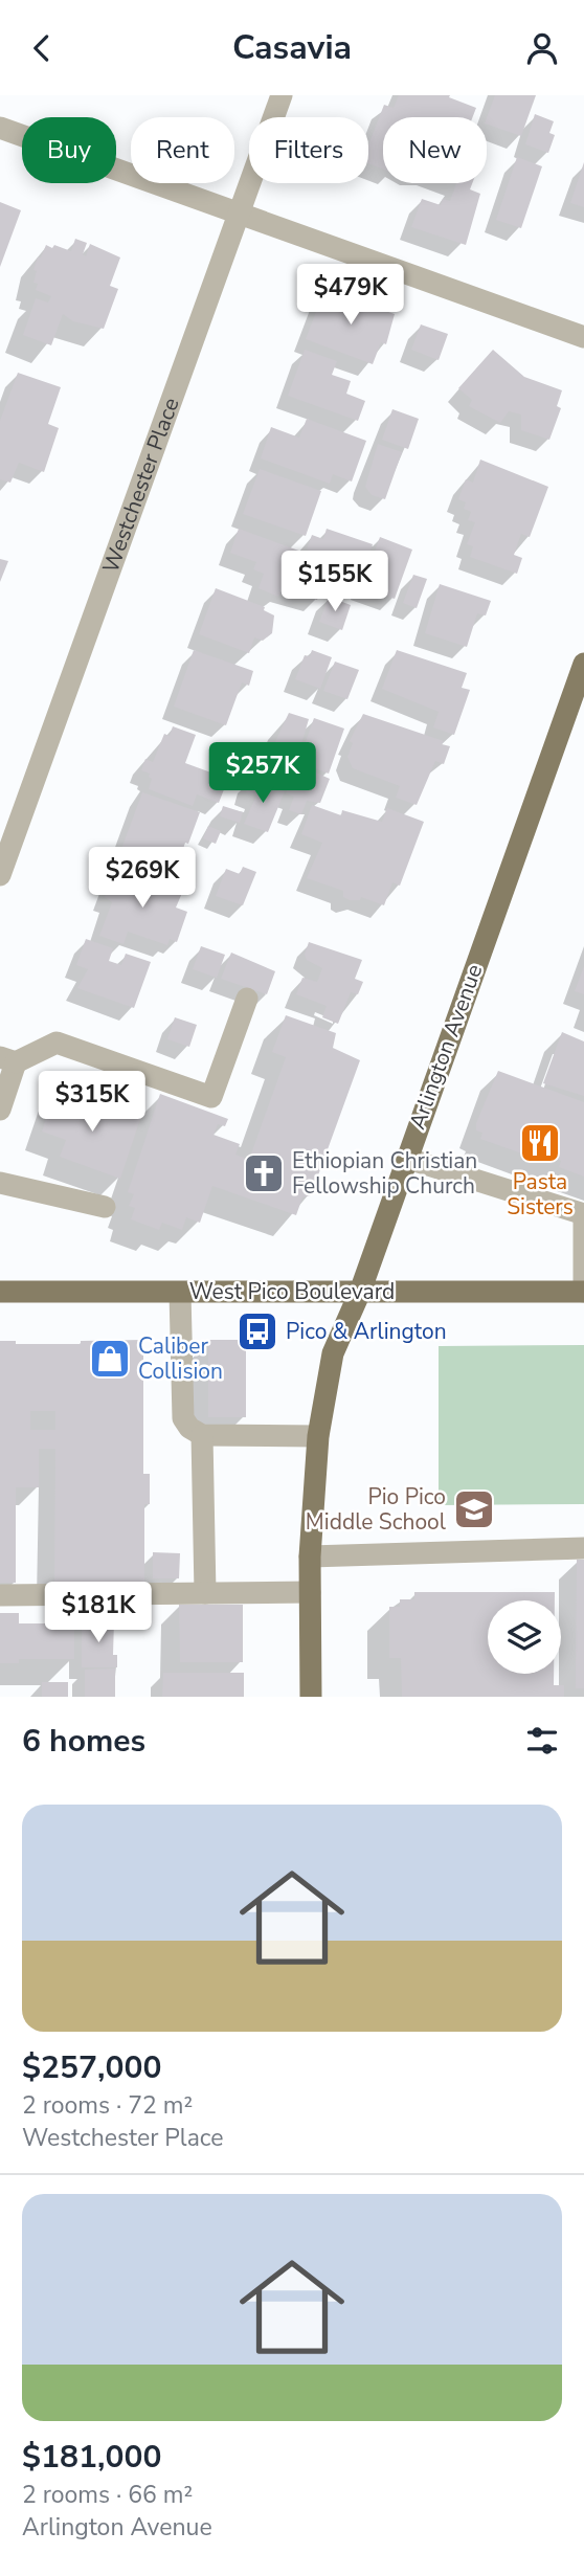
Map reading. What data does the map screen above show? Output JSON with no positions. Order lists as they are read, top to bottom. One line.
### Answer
{"streets":{"main road":["Arlington Avenue","West Pico Boulevard"],"street":["Westchester Place"]},"crossings":[["Arlington Avenue","West Pico Boulevard"]],"places":{"restaurant":["Pasta Sisters"],"church":["Ethiopian Christian Fellowship Church"],"bus stop":["Pico & Arlington"],"shop":["Caliber Collision"],"school or university":["Pio Pico Middle School"]},"page":{"header":"Casavia","chip":["Buy","Rent","Filters","New"],"price":["$479K","$155K","$257K","$269K","$315K","$181K"],"heading":"6 homes","list":[{"name":"$257,000","note":"2 rooms · 72 m² · Westchester Place"},{"name":"$181,000","note":"2 rooms · 66 m² · Arlington Avenue"}]}}
